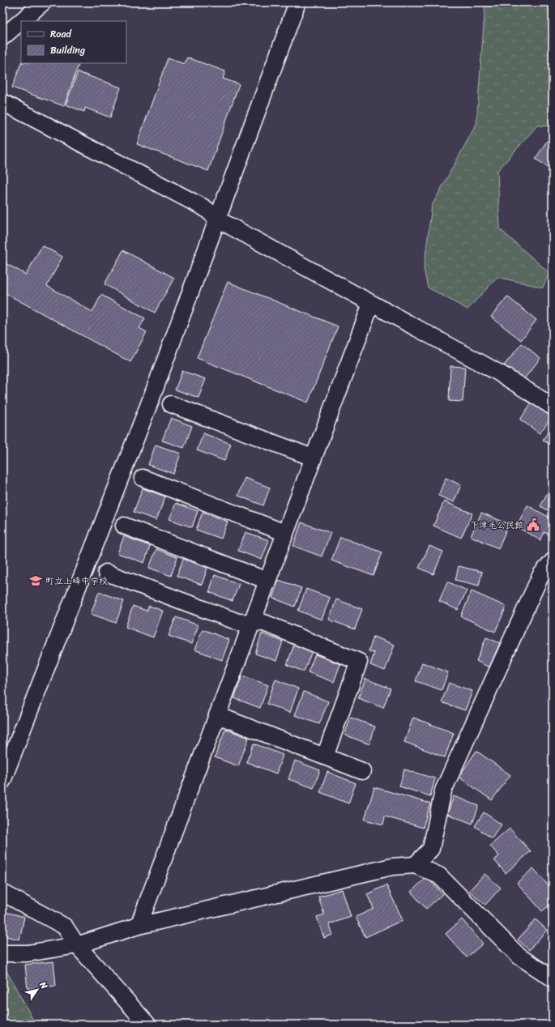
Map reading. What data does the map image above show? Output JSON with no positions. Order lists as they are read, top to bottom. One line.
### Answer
{"places":{"public building":["下津毛公民館"],"school or university":["町立上峰中学校"]},"legend":["Road","Building"],"north":"top right"}
